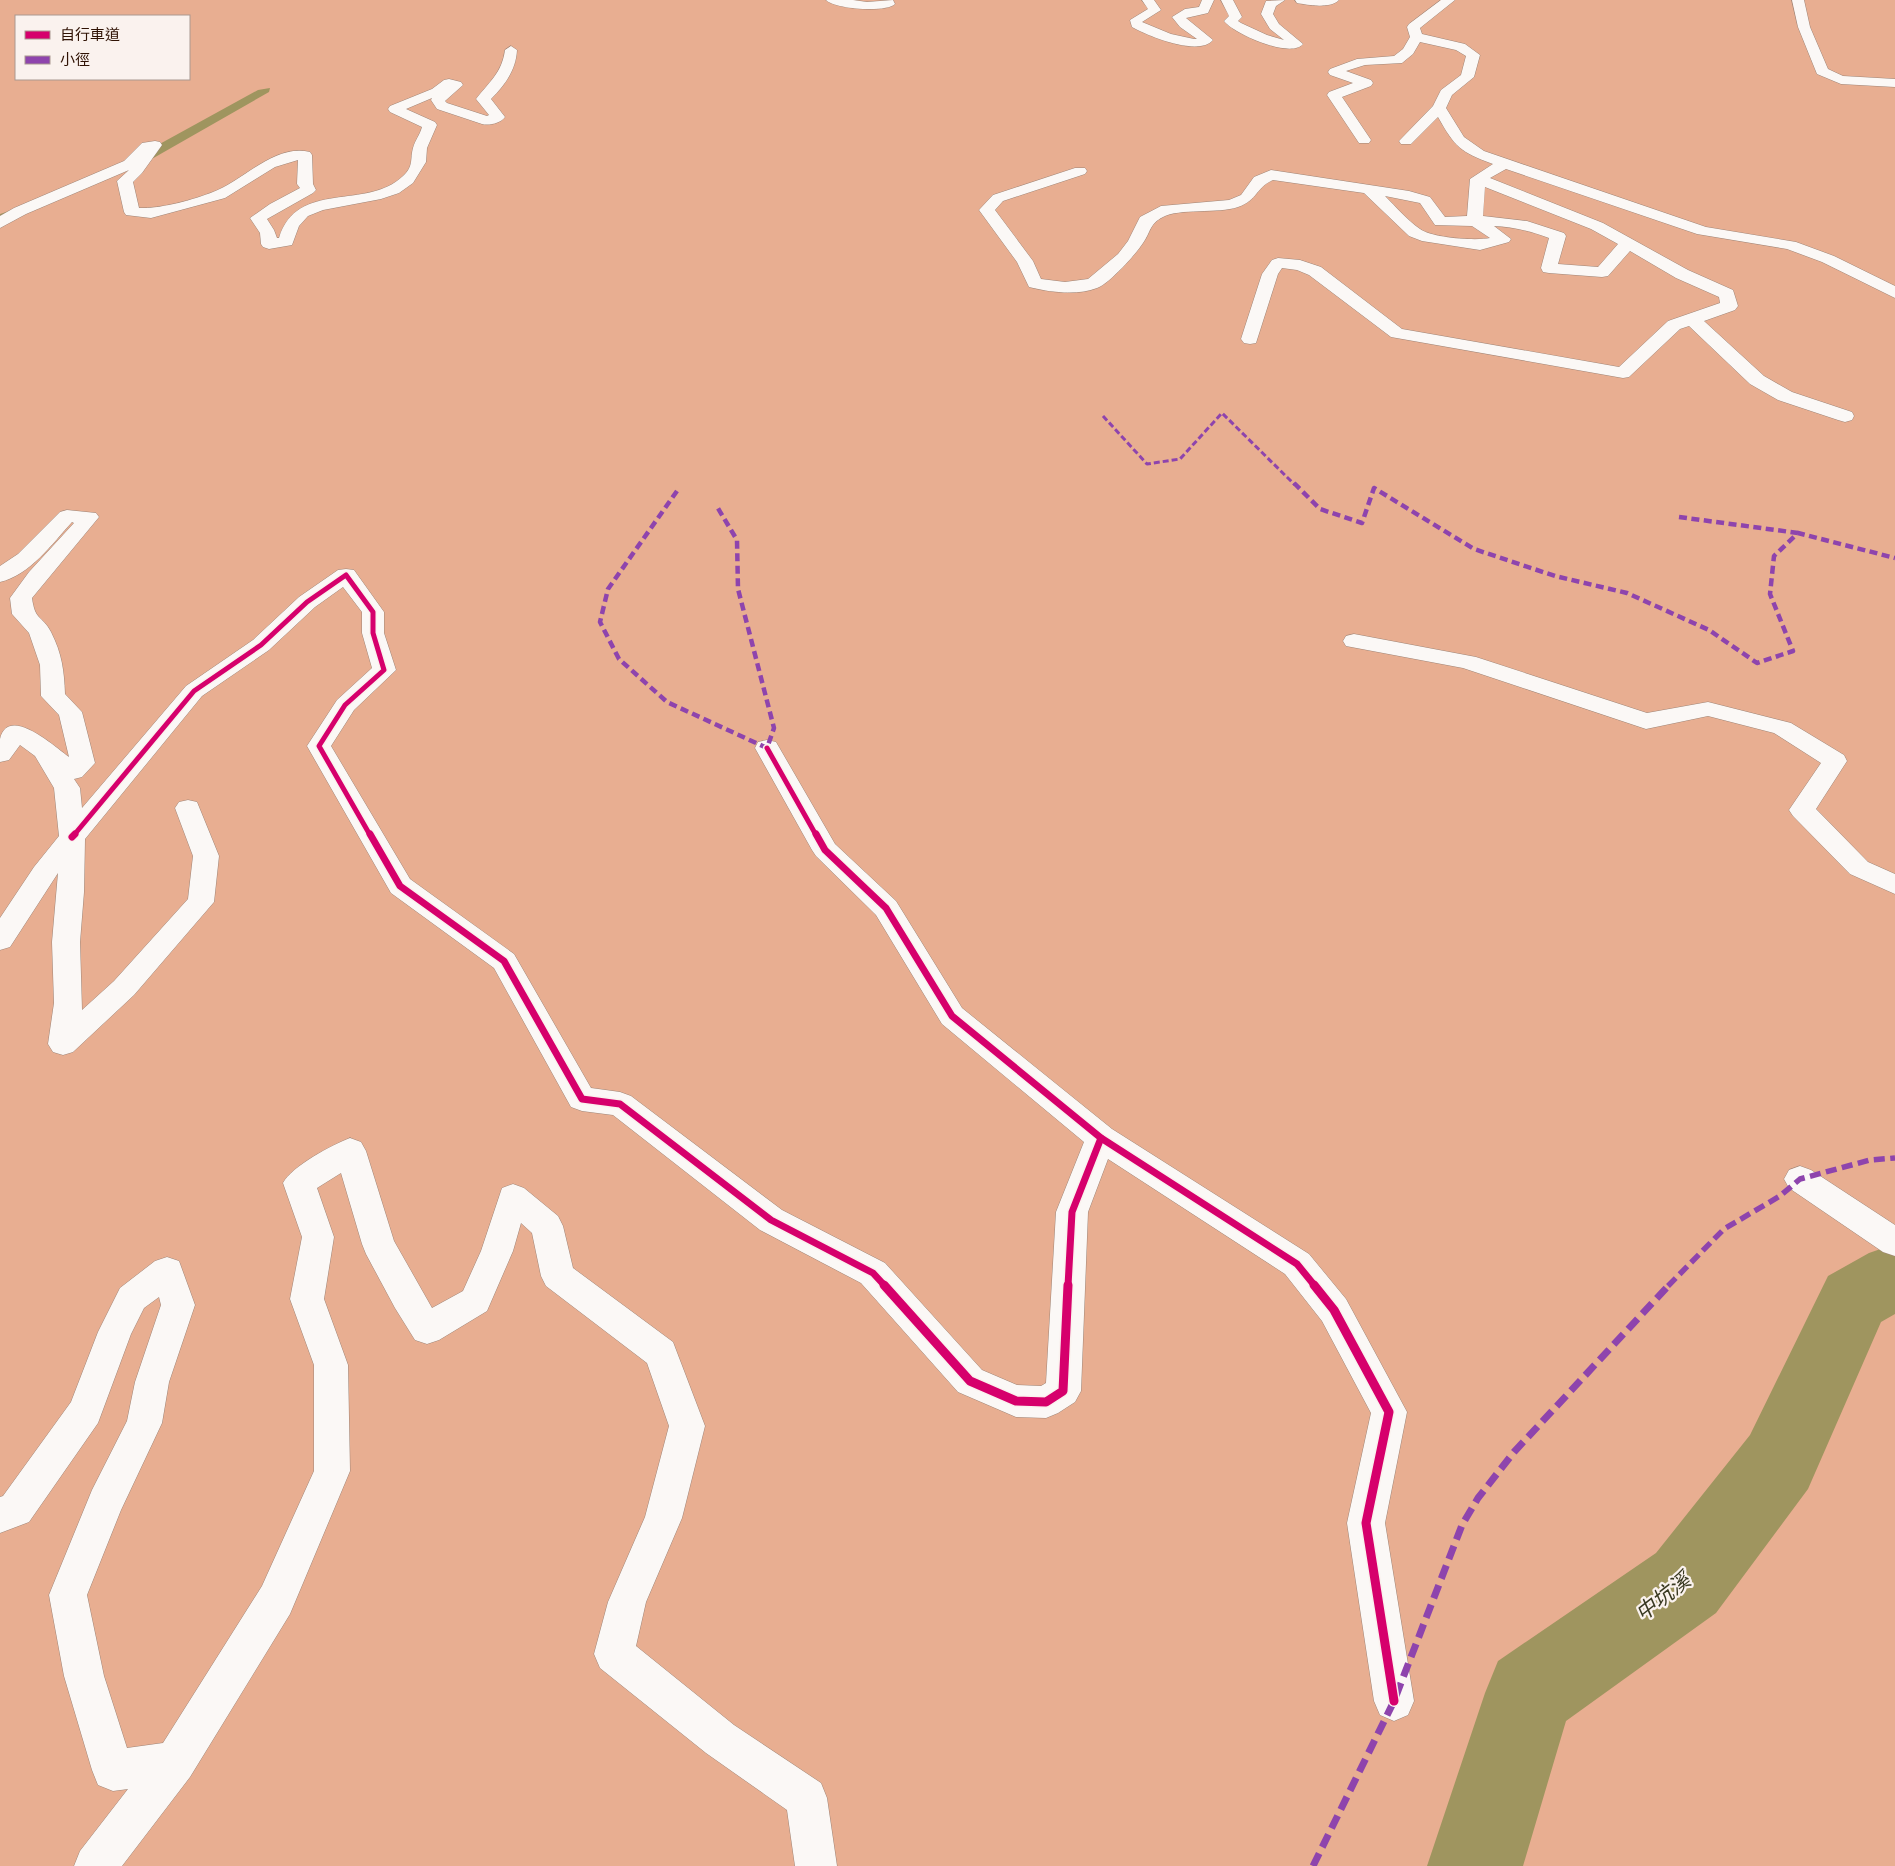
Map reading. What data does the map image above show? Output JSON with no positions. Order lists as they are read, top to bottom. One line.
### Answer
{"water":["中坑溪"],"legend":["自行車道","小徑"]}
